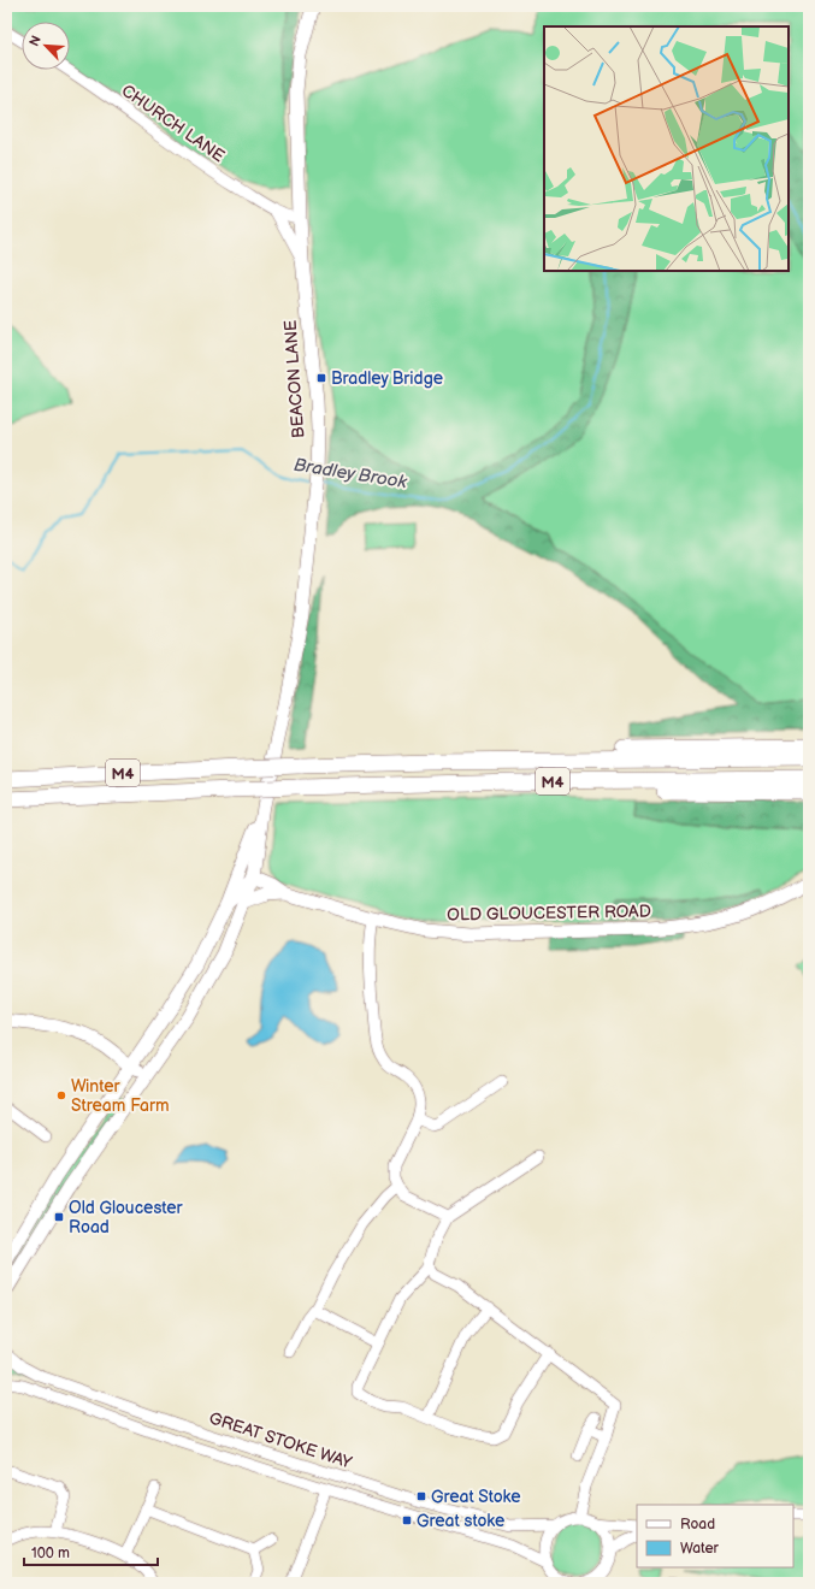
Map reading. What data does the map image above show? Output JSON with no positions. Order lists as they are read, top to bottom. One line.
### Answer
{"streets":{"highway":["M4"],"main road":["BEACON LANE","OLD GLOUCESTER ROAD"],"street":["CHURCH LANE","GREAT STOKE WAY"]},"crossings":[["CHURCH LANE","BEACON LANE"]],"water":["Bradley Brook"],"places":{"transit":["Bradley Bridge","Old Gloucester Road","Great Stoke","Great stoke"],"other":["Winter Stream Farm"]},"legend":["Road","Water"],"scale_bar":"100 m","north":"top left"}
